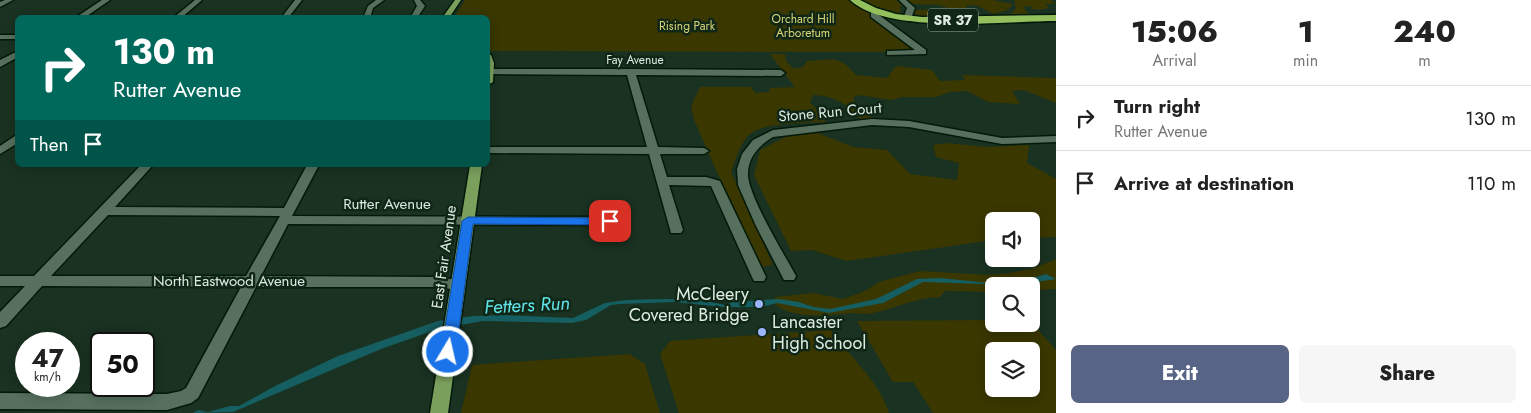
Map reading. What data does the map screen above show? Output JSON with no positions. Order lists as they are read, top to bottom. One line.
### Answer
{"streets":{"highway":["SR 37"],"main road":["East Fair Avenue"],"street":["Fay Avenue","Stone Run Court","Rutter Avenue","North Eastwood Avenue"]},"crossings":[["Rutter Avenue","East Fair Avenue"],["East Fair Avenue","North Eastwood Avenue"]],"water":["Fetters Run"],"parks":["Orchard Hill Arboretum","Rising Park"],"places":["McCleery Covered Bridge","Lancaster High School"],"page":{"eta":["15:06","Arrival","1","min","240","m"],"turn":["130 m","Rutter Avenue"],"list":[{"name":"Turn right","note":"Rutter Avenue","value":"130 m"},{"name":"Arrive at destination","value":"110 m"}],"then":"Then","speed":"47 km/h","limit":"50","buttons":["Exit","Share"]}}
